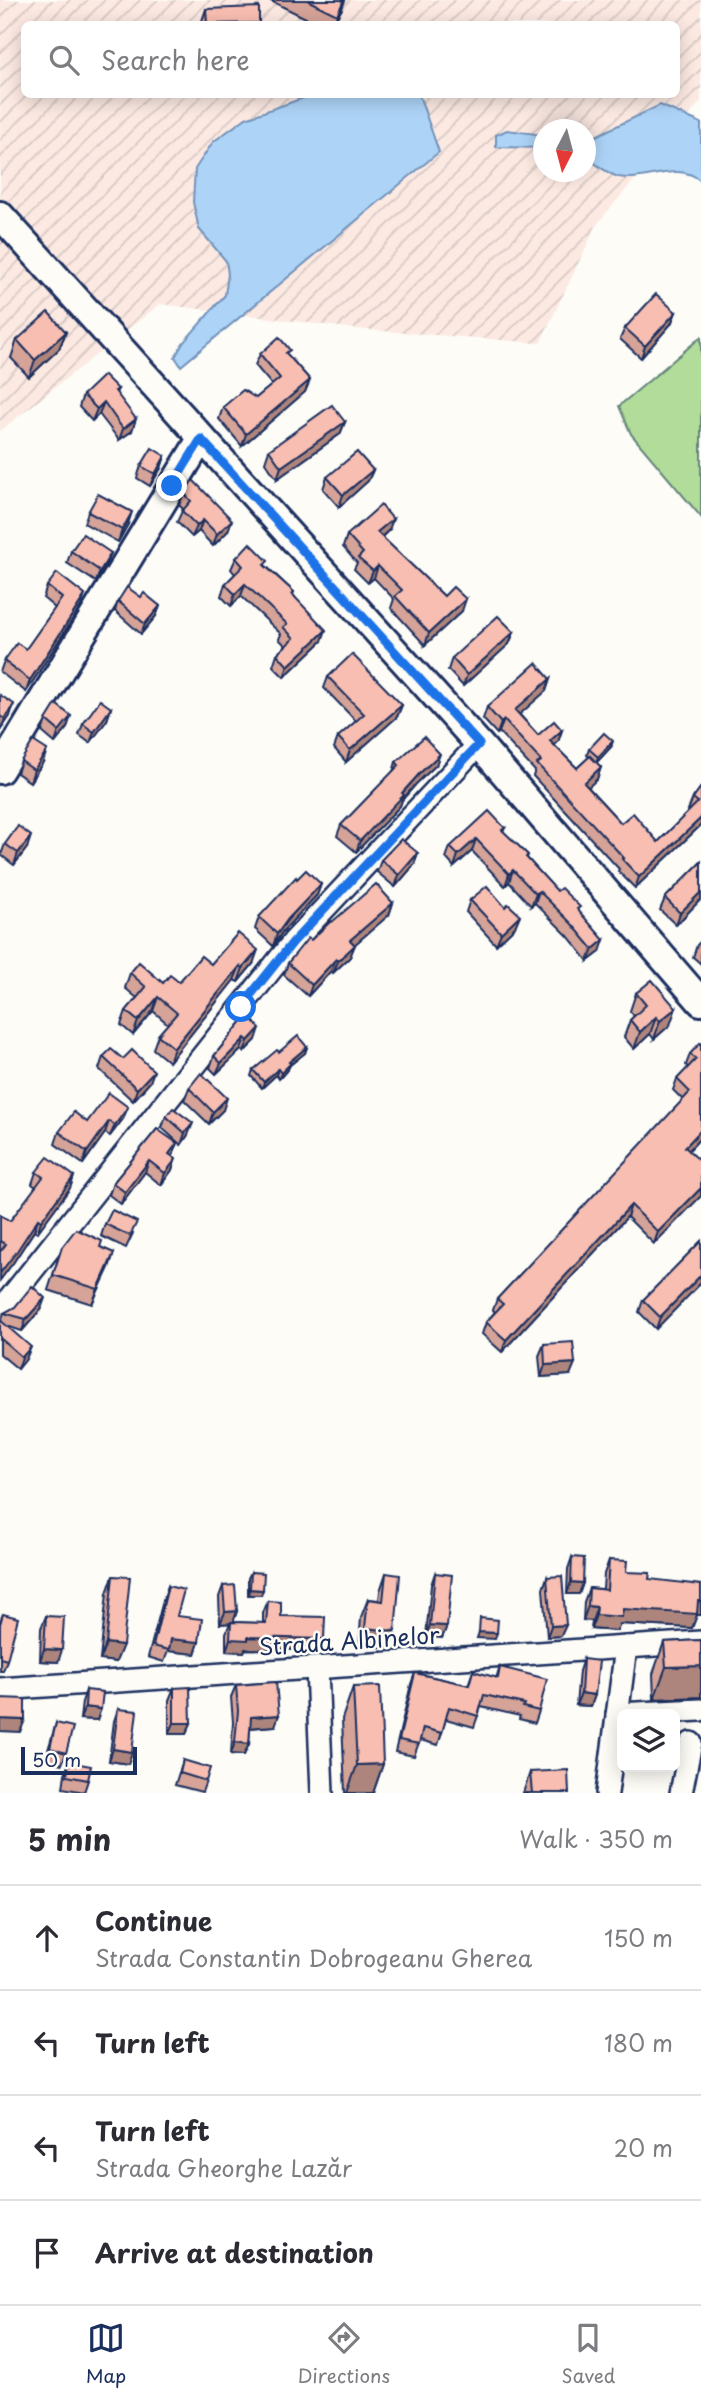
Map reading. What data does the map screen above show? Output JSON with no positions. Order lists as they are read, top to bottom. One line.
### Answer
{"streets":{"street":["Strada Albinelor"]},"scale_bar":"50 m","north":"bottom","page":{"search":"Search here","scale":"50 m","heading":["5 min","Walk · 350 m"],"list":[["Continue","Strada Constantin Dobrogeanu Gherea","150 m"],["Turn left","180 m"],["Turn left","Strada Gheorghe Lazăr","20 m"],"Arrive at destination"],"nav":["Map","Directions","Saved"]}}
